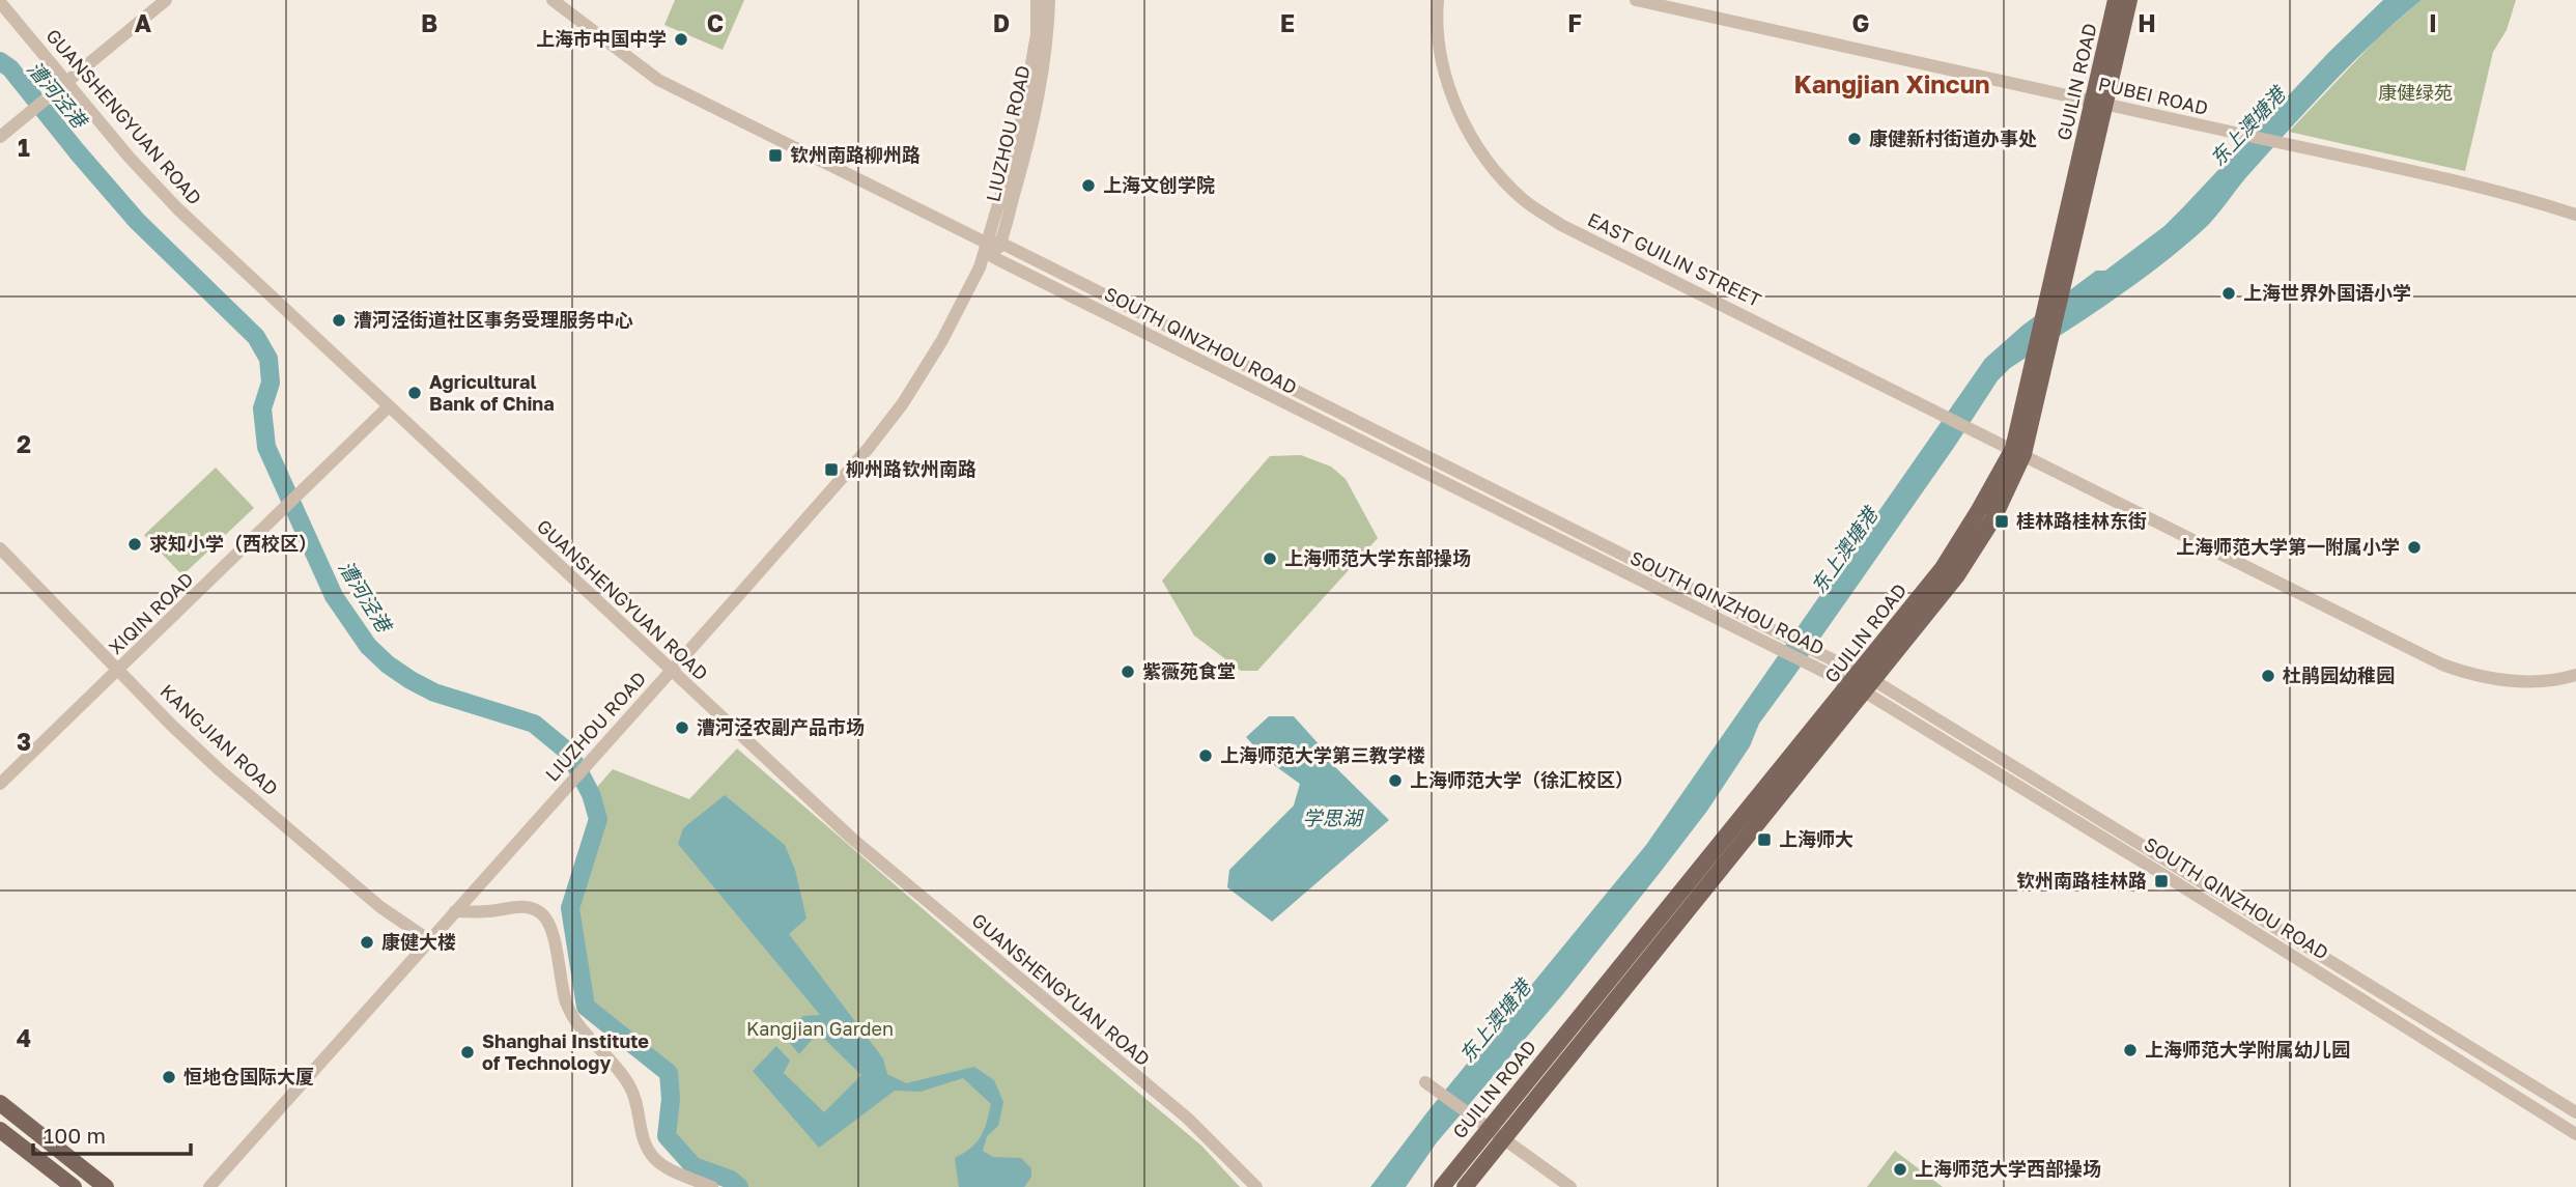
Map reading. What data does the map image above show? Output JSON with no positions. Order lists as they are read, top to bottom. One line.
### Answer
{"streets":{"main road":["GUILIN ROAD"],"street":["PUBEI ROAD","GUANSHENGYUAN ROAD","LIUZHOU ROAD","EAST GUILIN STREET","SOUTH QINZHOU ROAD","XIQIN ROAD","KANGJIAN ROAD"]},"crossings":[["GUILIN ROAD","PUBEI ROAD"],["GUILIN ROAD","EAST GUILIN STREET"],["GUILIN ROAD","SOUTH QINZHOU ROAD"],["GUANSHENGYUAN ROAD","LIUZHOU ROAD"],["GUANSHENGYUAN ROAD","XIQIN ROAD"],["LIUZHOU ROAD","SOUTH QINZHOU ROAD"],["LIUZHOU ROAD","KANGJIAN ROAD"],["XIQIN ROAD","KANGJIAN ROAD"]],"districts":["Kangjian Xincun"],"water":["漕河泾港","东上澳塘港","学思湖"],"parks":["康健绿苑","Kangjian Garden"],"places":{"other":["上海市中国中学","康健新村街道办事处","上海文创学院","上海世界外国语小学","漕河泾街道社区事务受理服务中心","Agricultural Bank of China","求知小学（西校区）","上海师范大学第一附属小学","上海师范大学东部操场","紫薇苑食堂","杜鹃园幼稚园","漕河泾农副产品市场","上海师范大学第三教学楼","上海师范大学（徐汇校区）","康健大楼","上海师范大学附属幼儿园","Shanghai Institute of Technology","恒地仓国际大厦","上海师范大学西部操场"],"transit":["钦州南路柳州路","柳州路钦州南路","桂林路桂林东街","上海师大","钦州南路桂林路"]},"scale_bar":"100 m","grid":{"columns":["A","B","C","D","E","F","G","H","I"],"rows":["1","2","3","4"]}}
